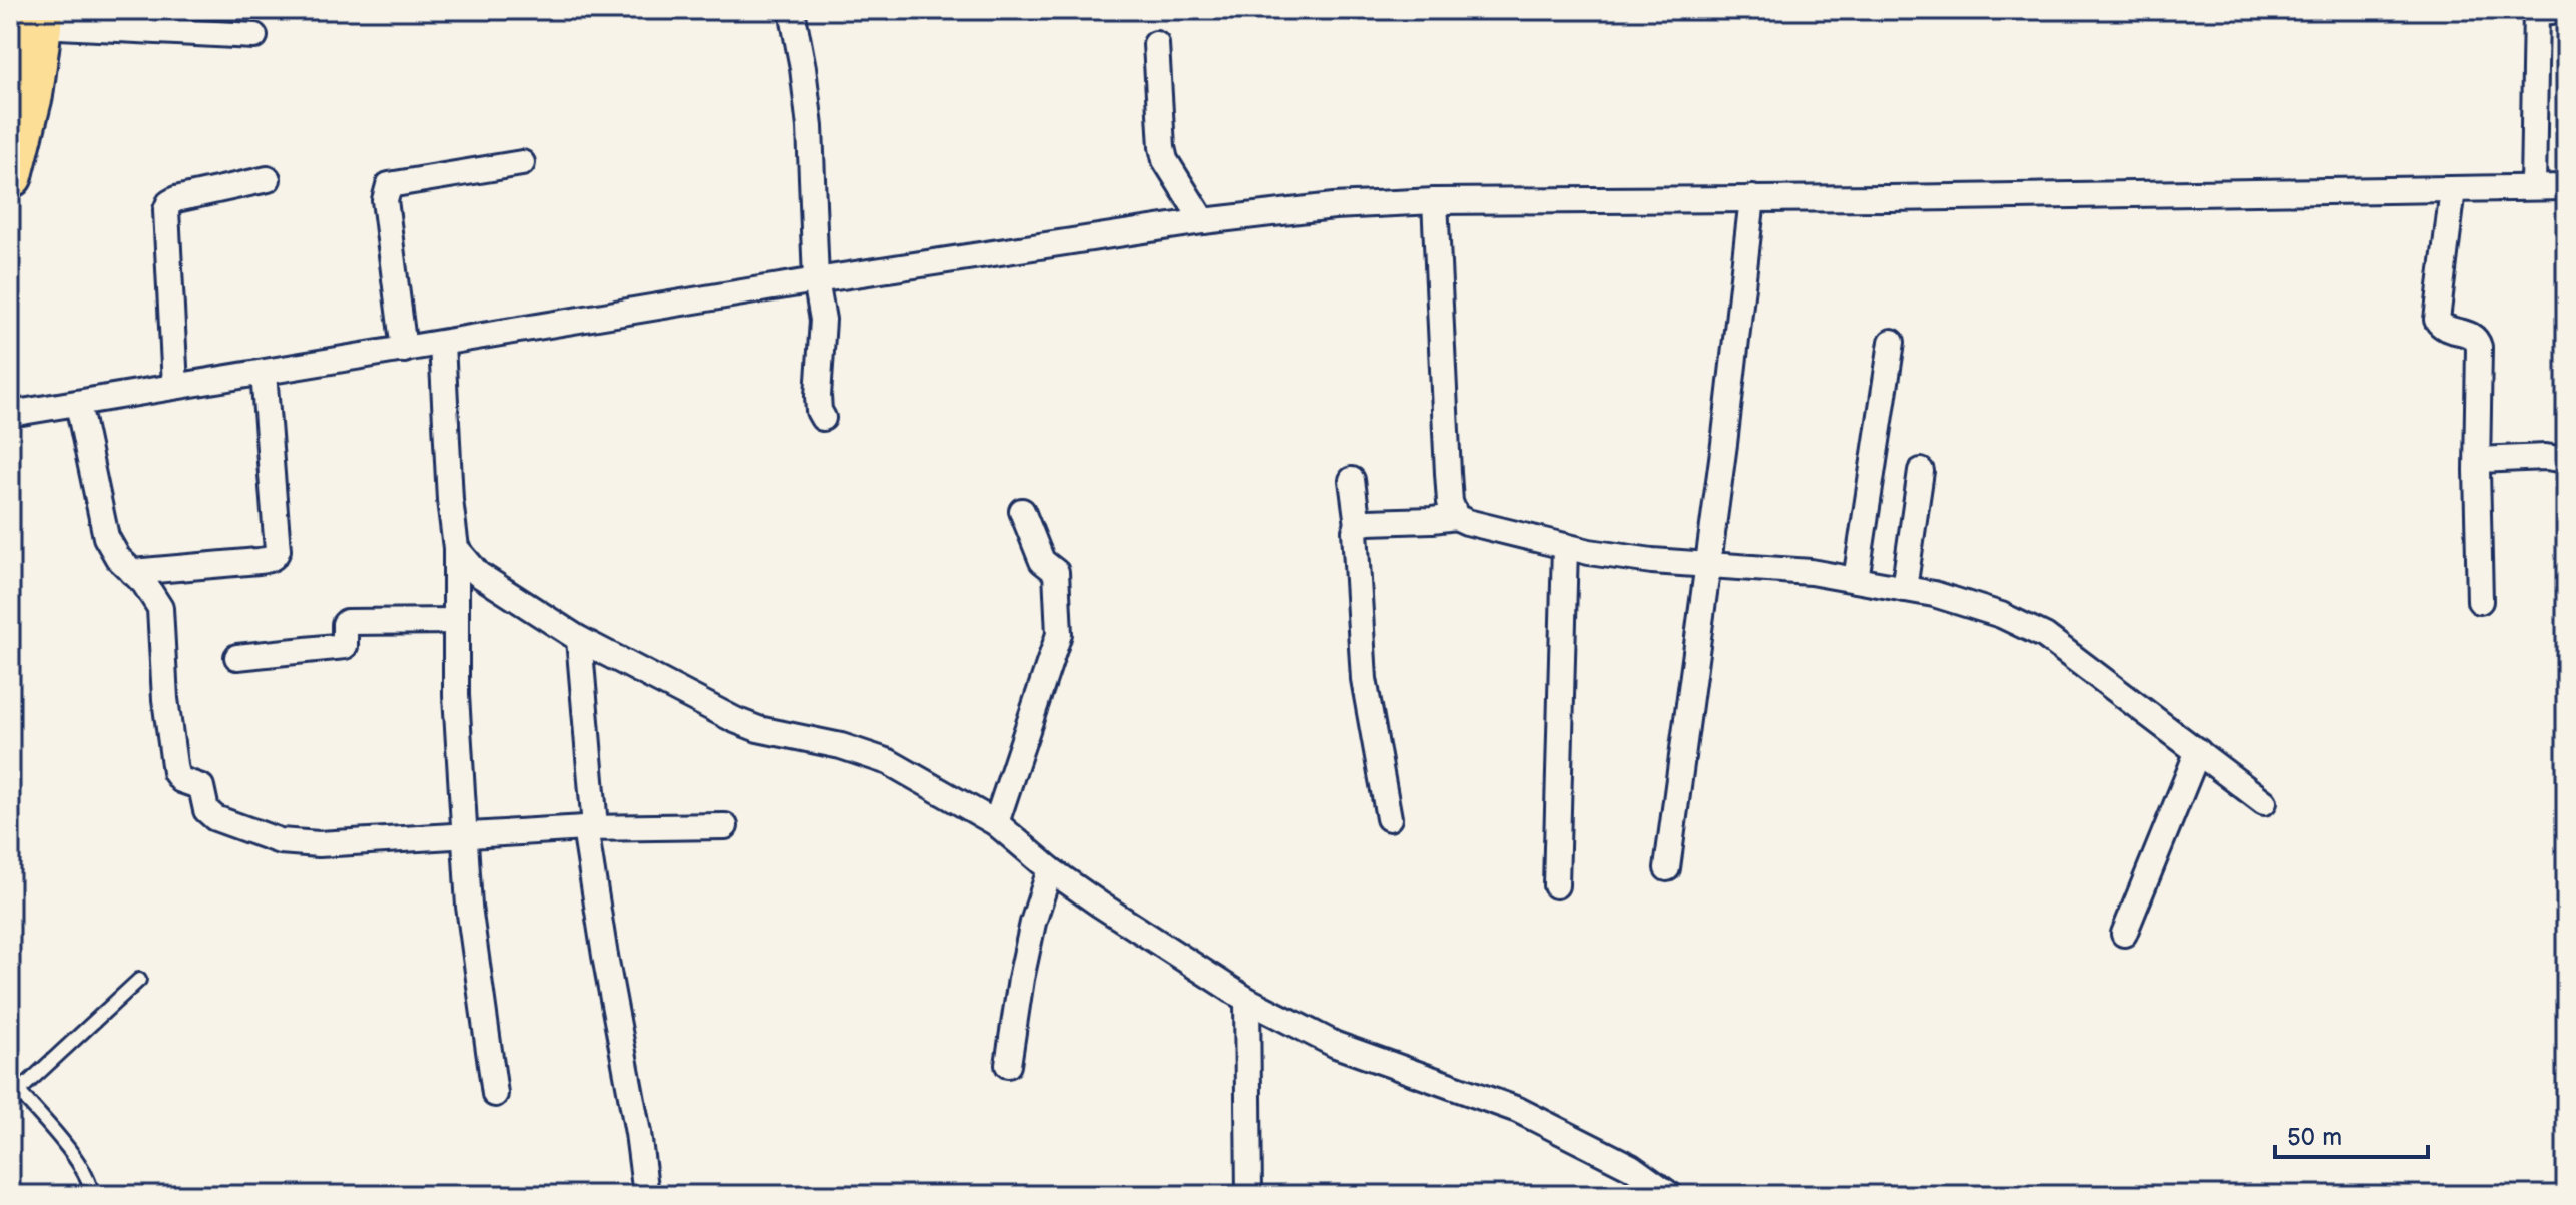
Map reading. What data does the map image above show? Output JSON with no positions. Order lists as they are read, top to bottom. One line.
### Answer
{"scale_bar":"50 m"}
